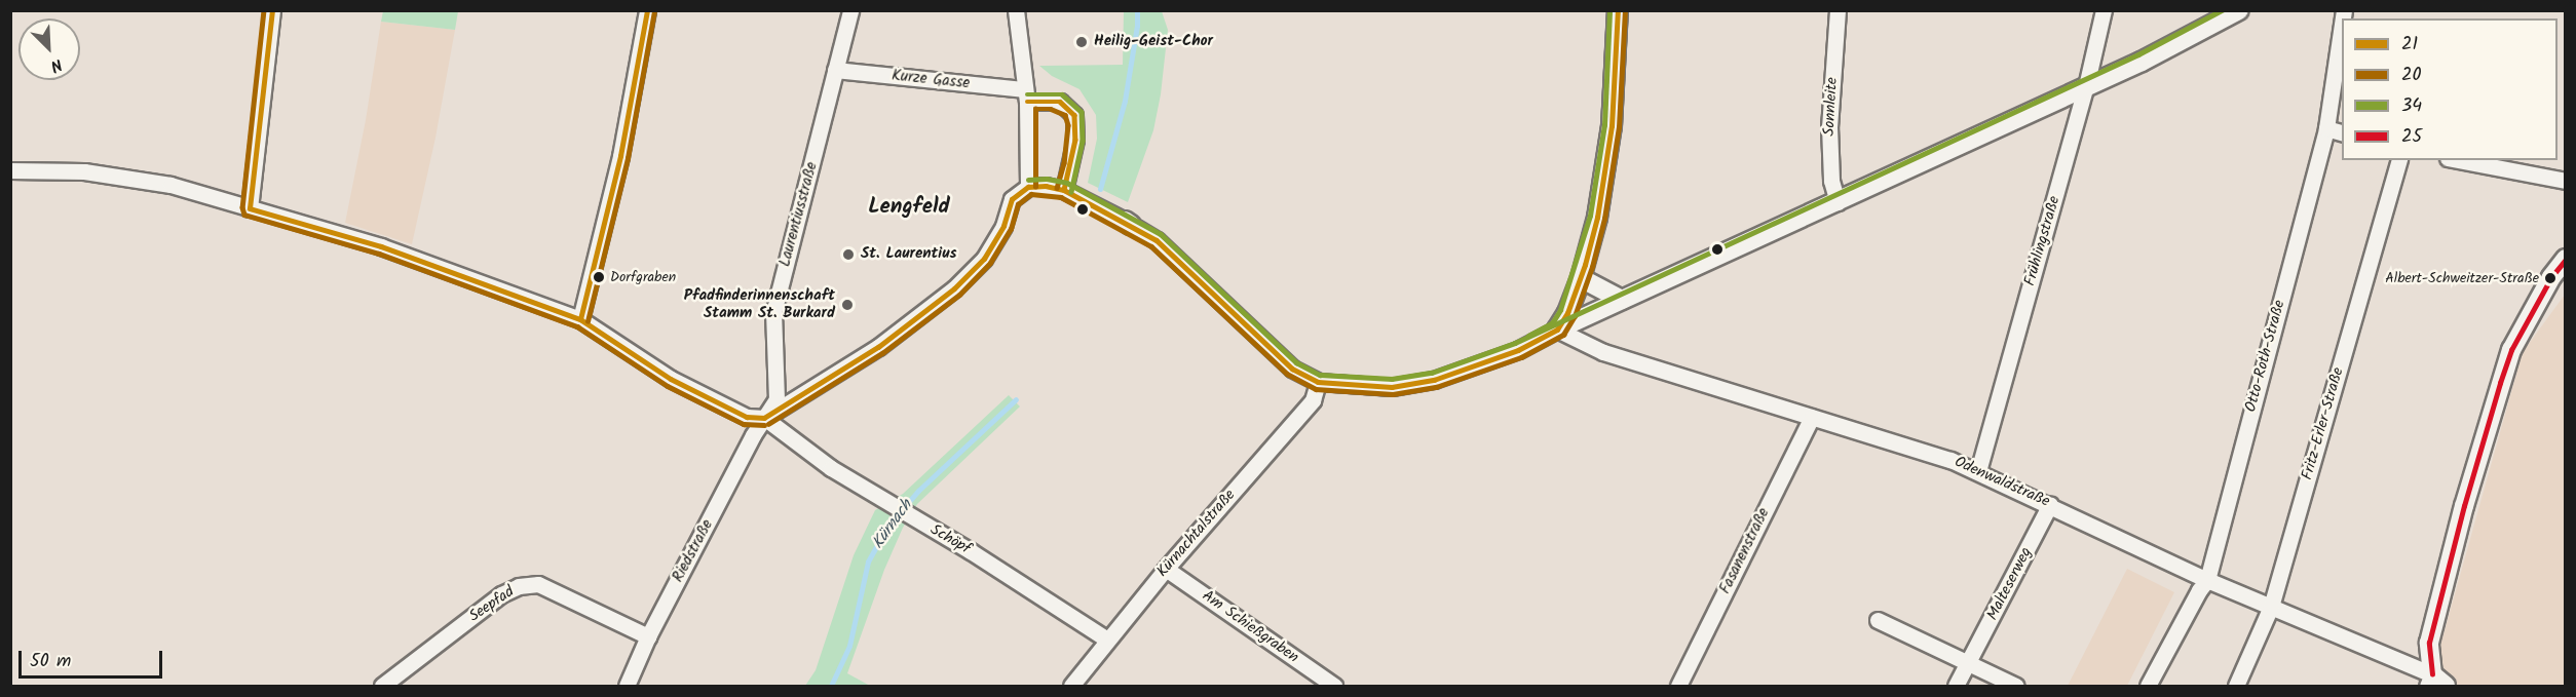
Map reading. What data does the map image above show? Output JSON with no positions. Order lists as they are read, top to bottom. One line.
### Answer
{"streets":{"street":["Kurze Gasse","Sonnleite","Laurentiusstraße","Frühlingstraße","Otto-Roth-Straße","Fritz-Erler-Straße","Odenwaldstraße","Kürnachtalstraße","Schöpf","Riedstraße","Fasanenstraße","Malteserweg","Seepfad","Am Schießgraben"]},"crossings":[["Kurze Gasse","Laurentiusstraße"],["Laurentiusstraße","Schöpf"],["Laurentiusstraße","Riedstraße"],["Frühlingstraße","Odenwaldstraße"],["Otto-Roth-Straße","Odenwaldstraße"],["Fritz-Erler-Straße","Odenwaldstraße"],["Odenwaldstraße","Fasanenstraße"],["Odenwaldstraße","Malteserweg"],["Kürnachtalstraße","Schöpf"],["Kürnachtalstraße","Am Schießgraben"],["Schöpf","Riedstraße"],["Riedstraße","Seepfad"]],"districts":["Lengfeld"],"water":["Kürnach"],"places":["Heilig-Geist-Chor","St. Laurentius","Dorfgraben","Albert-Schweitzer-Straße","Pfadfinderinnenschaft Stamm St. Burkard"],"lines":["transit line 21","transit line 20","transit line 34","transit line 25"],"legend":["21","20","34","25"],"scale_bar":"50 m","north":"bottom right"}
